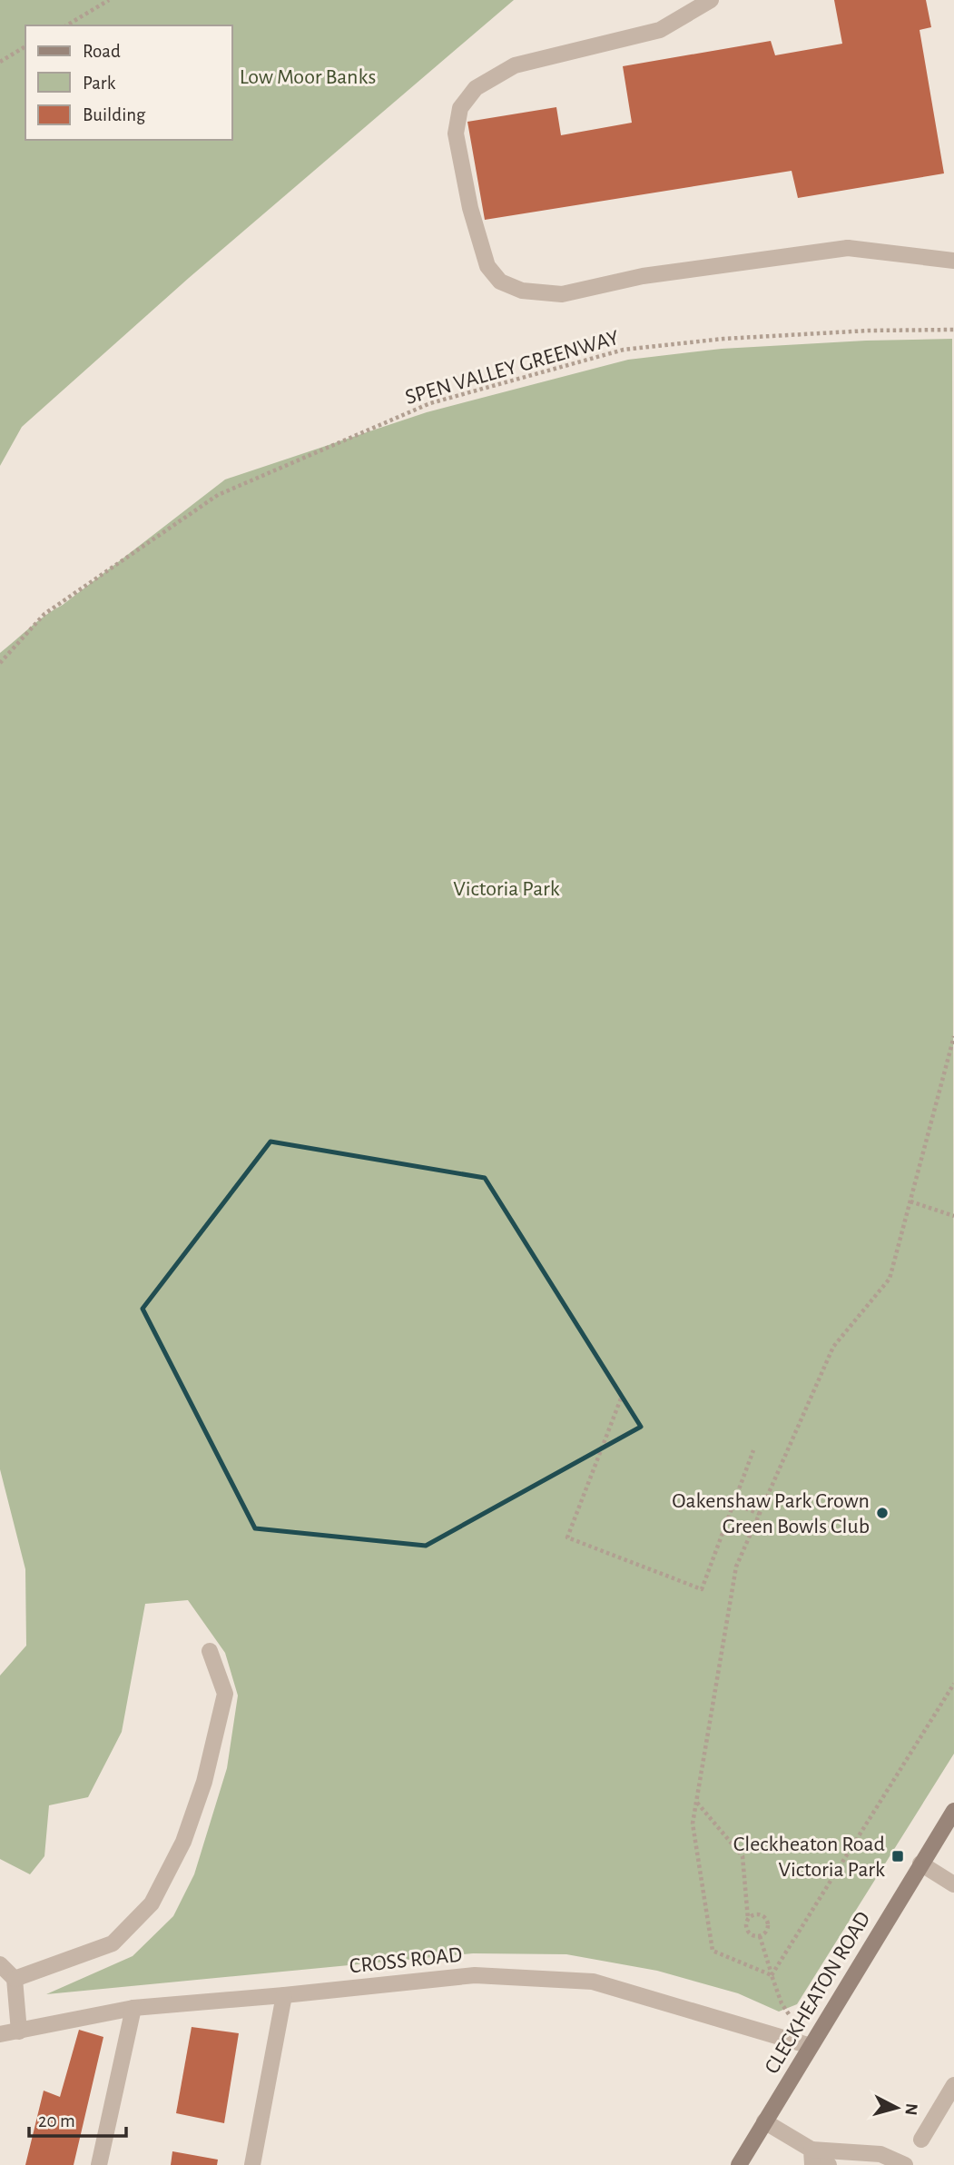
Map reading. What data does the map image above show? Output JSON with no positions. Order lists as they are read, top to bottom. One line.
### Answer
{"streets":{"street":["CROSS ROAD","CLECKHEATON ROAD"],"path":["SPEN VALLEY GREENWAY"]},"crossings":[["CROSS ROAD","CLECKHEATON ROAD"]],"parks":["Low Moor Banks","Victoria Park"],"places":{"other":["Oakenshaw Park Crown Green Bowls Club"],"transit":["Cleckheaton Road Victoria Park"]},"legend":["Road","Park","Building"],"scale_bar":"20 m","north":"right"}
